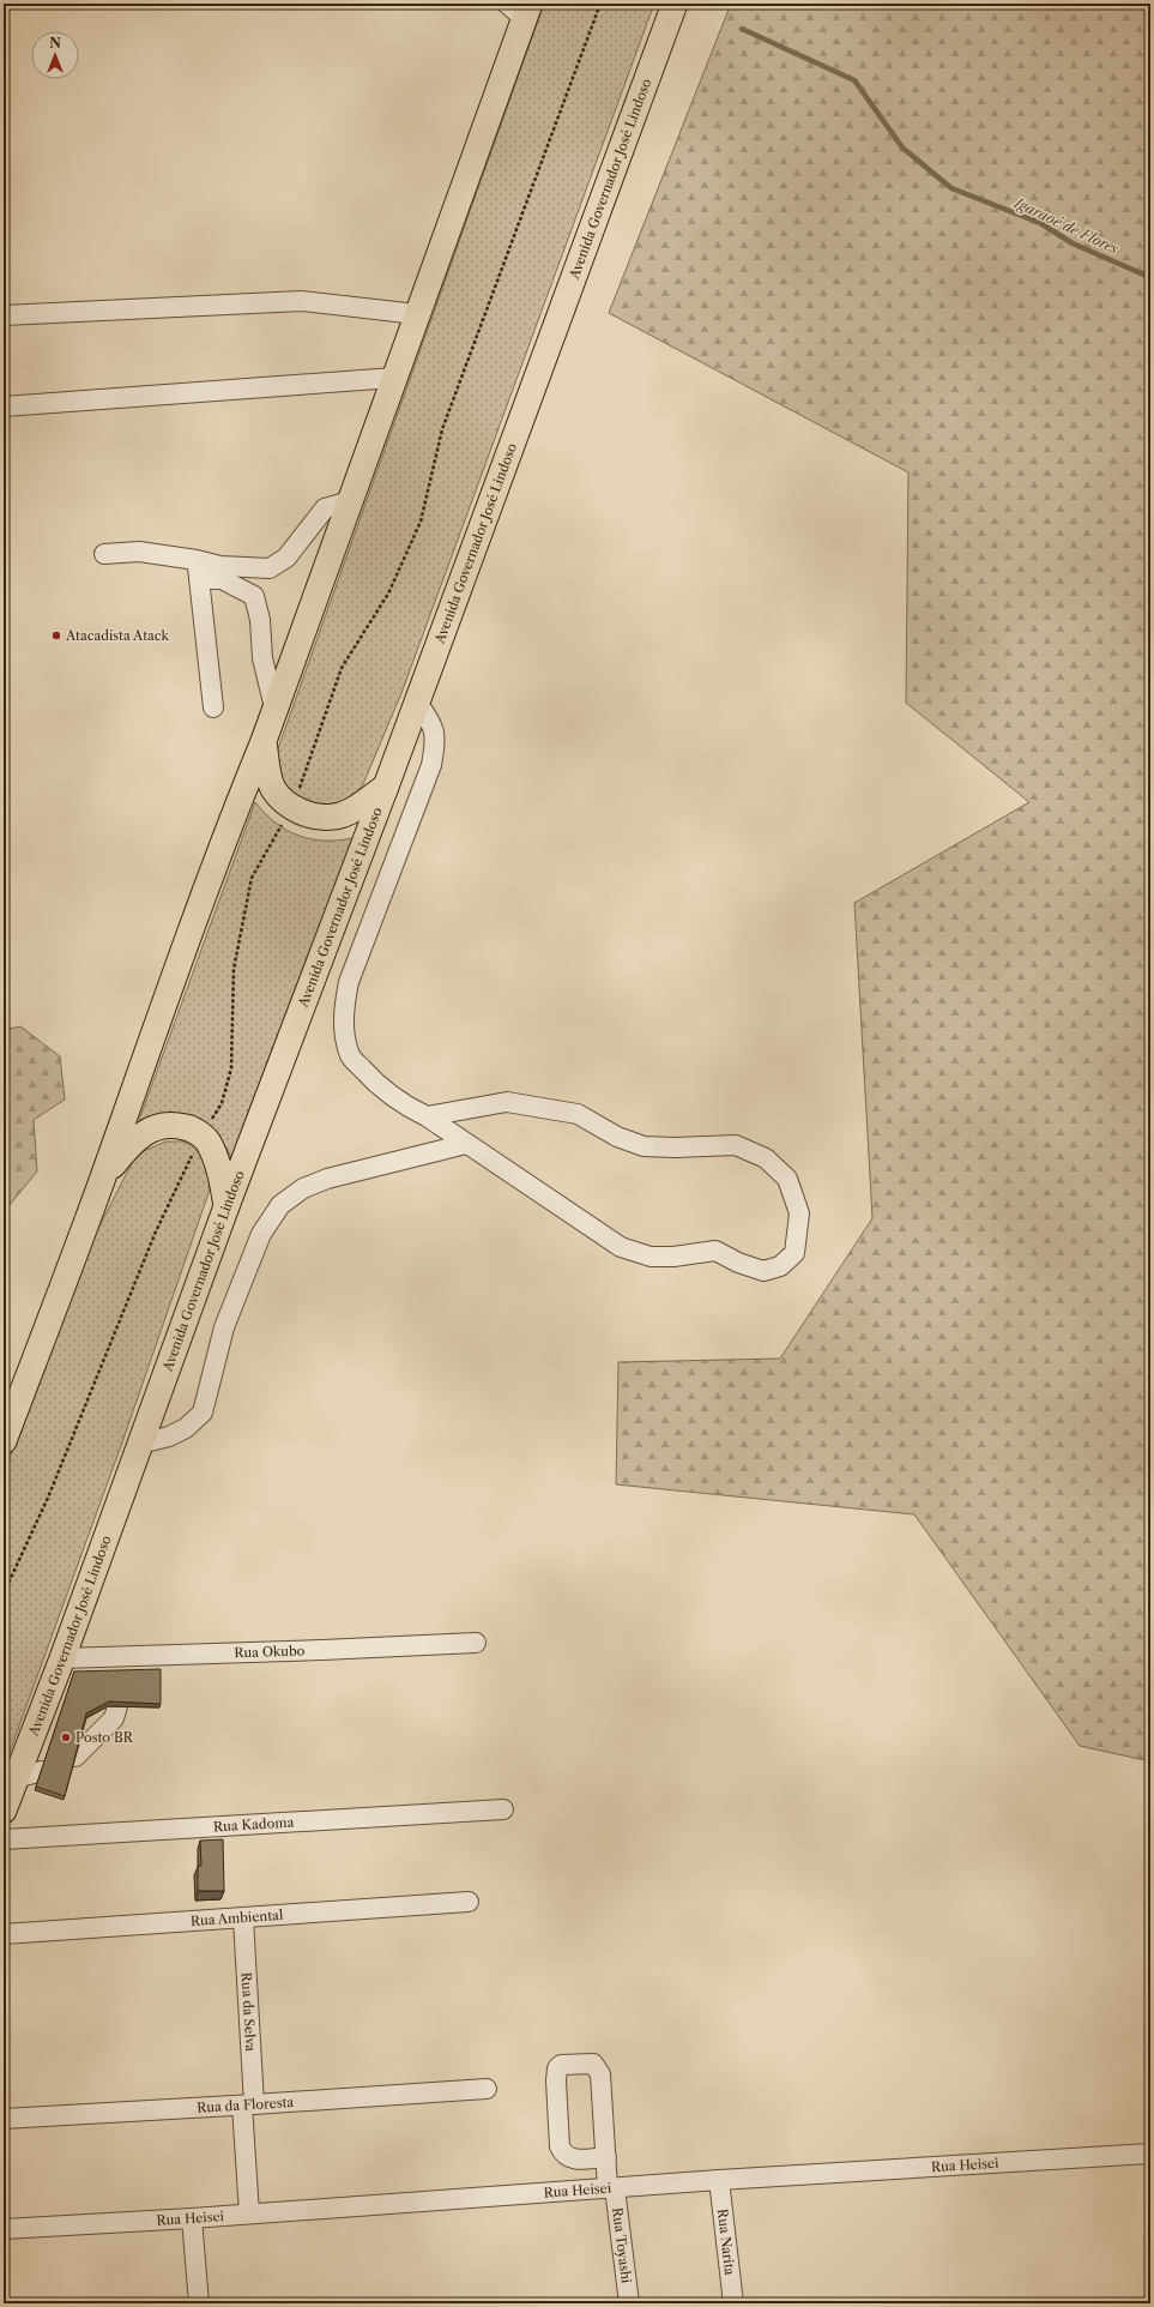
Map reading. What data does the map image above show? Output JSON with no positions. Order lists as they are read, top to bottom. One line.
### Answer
{"streets":{"main road":["Avenida Governador José Lindoso"],"street":["Rua Okubo","Rua Kadoma","Rua Ambiental","Rua da Selva","Rua da Floresta","Rua Heisei","Rua Narita","Rua Toyashi"]},"crossings":[["Avenida Governador José Lindoso","Rua Okubo"],["Rua Ambiental","Rua da Selva"],["Rua da Selva","Rua da Floresta"],["Rua da Selva","Rua Heisei"],["Rua Heisei","Rua Narita"],["Rua Heisei","Rua Toyashi"]],"water":["Igaraoé de Flores"],"places":["Atacadista Atack","Posto BR"],"north":"top"}
